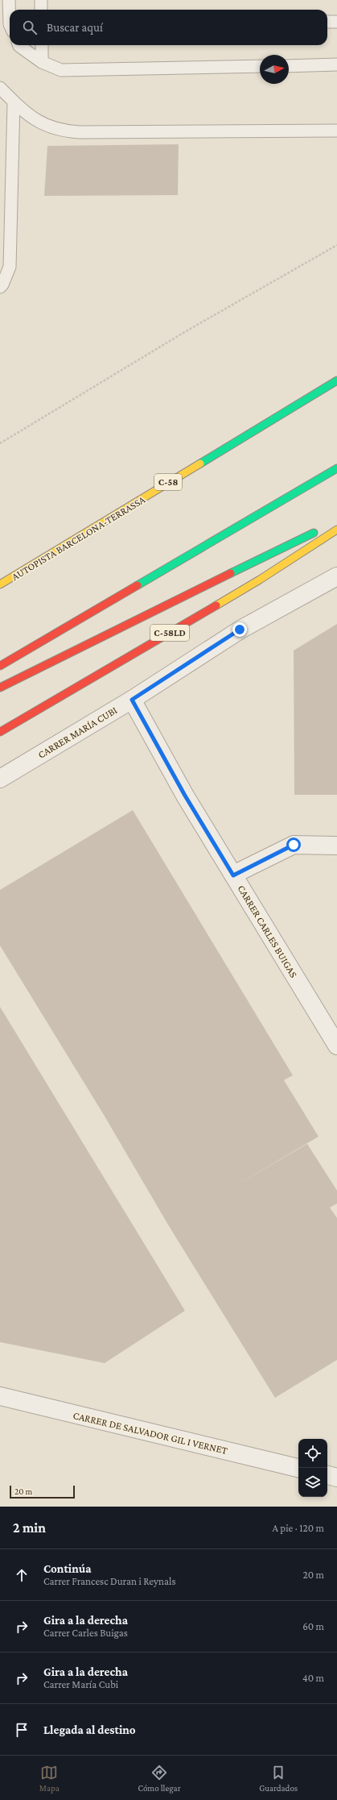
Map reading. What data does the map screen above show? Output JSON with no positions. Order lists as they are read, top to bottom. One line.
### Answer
{"streets":{"highway":["C-58","AUTOPISTA BARCELONA-TERRASSA","C-58LD"],"street":["CARRER MARÍA CUBI","CARRER CARLES BUIGAS","CARRER DE SALVADOR GIL I VERNET"]},"crossings":[["CARRER MARÍA CUBI","CARRER CARLES BUIGAS"]],"scale_bar":"20 m","north":"right","page":{"search":"Buscar aquí","scale":"20 m","heading":["2 min","A pie · 120 m"],"list":[["Continúa","Carrer Francesc Duran i Reynals","20 m"],["Gira a la derecha","Carrer Carles Buigas","60 m"],["Gira a la derecha","Carrer María Cubi","40 m"],"Llegada al destino"],"nav":["Mapa","Cómo llegar","Guardados"]}}
